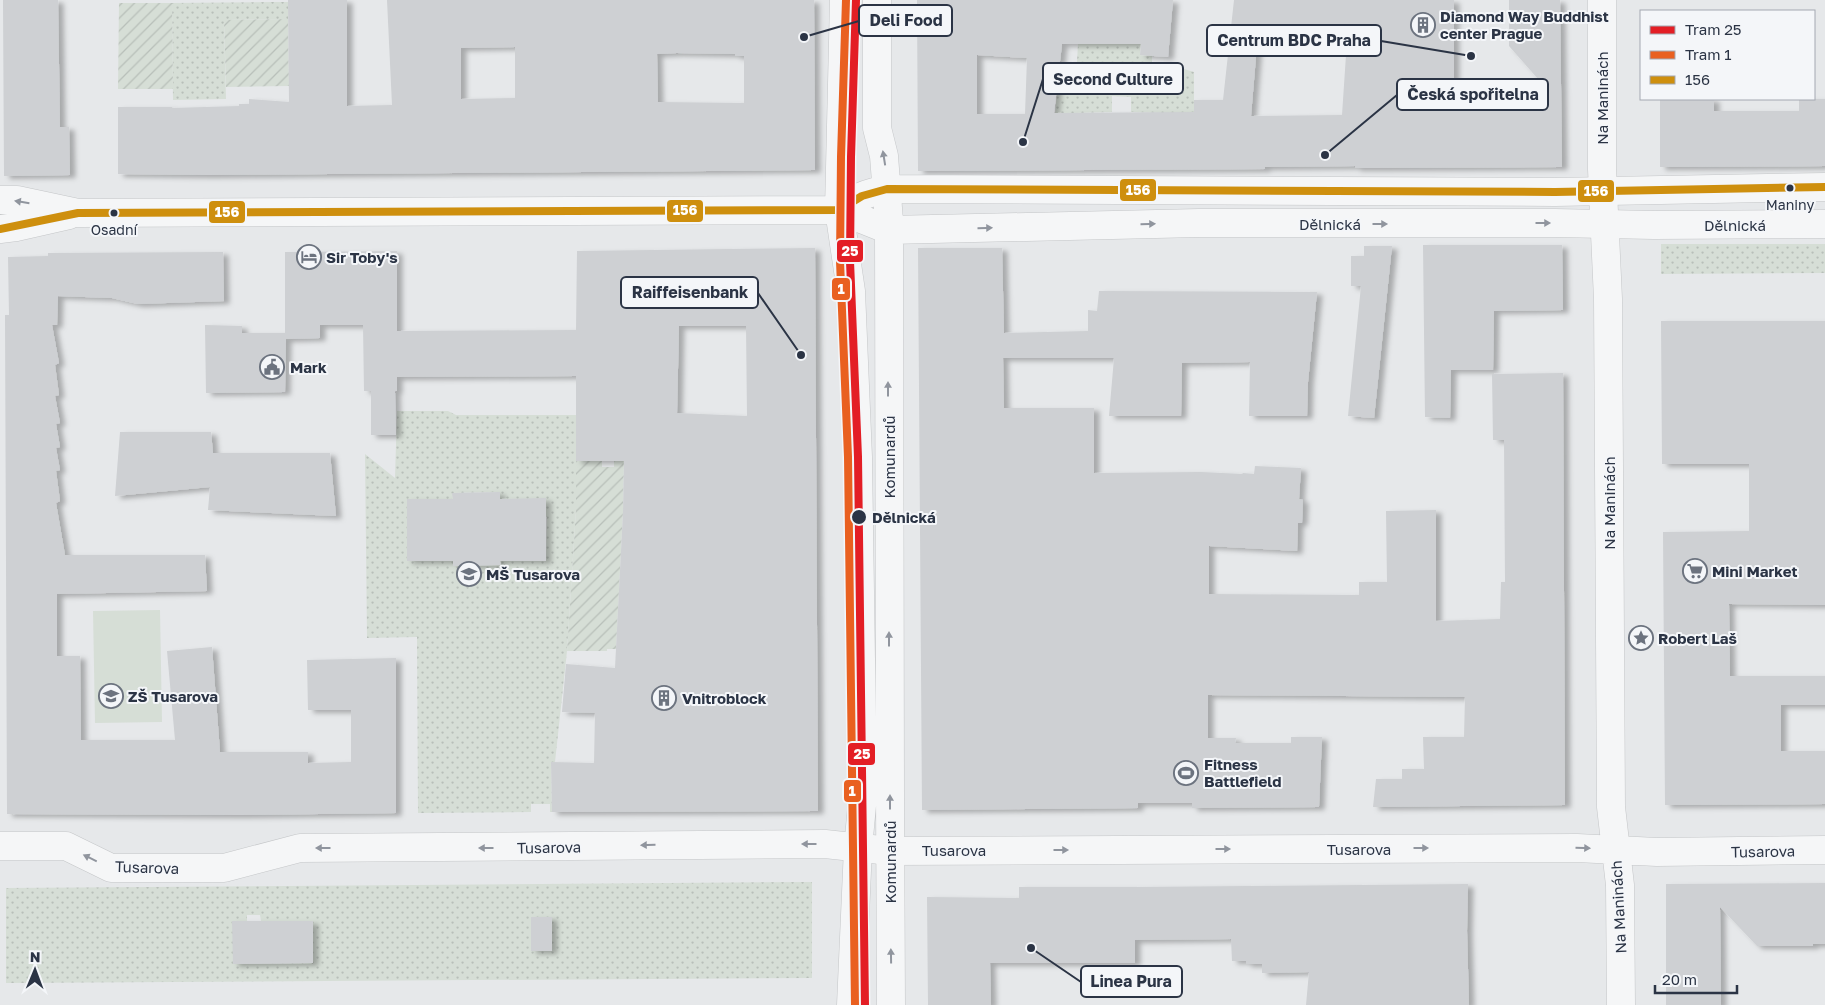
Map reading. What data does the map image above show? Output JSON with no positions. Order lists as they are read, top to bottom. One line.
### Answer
{"streets":{"street":["Na Maninách","Dělnická","Komunardů","Tusarova"]},"crossings":[["Na Maninách","Dělnická"],["Na Maninách","Tusarova"],["Dělnická","Komunardů"],["Komunardů","Tusarova"]],"places":{"building":["Diamond Way Buddhist center Prague","Vnitroblock"],"other":["Deli Food","Centrum BDC Praha","Second Culture","Česká spořitelna","Maniny","Osadní","Raiffeisenbank","Dělnická","Linea Pura"],"hotel":["Sir Toby's"],"public building":["Mark"],"supermarket":["Mini Market"],"school or university":["MŠ Tusarova","ZŠ Tusarova"],"place":["Robert Laš"],"sports":["Fitness Battlefield"]},"lines":["tram line 25","tram line 1","transit line 156"],"legend":["Tram 25","Tram 1","156"],"scale_bar":"20 m","north":"top"}
